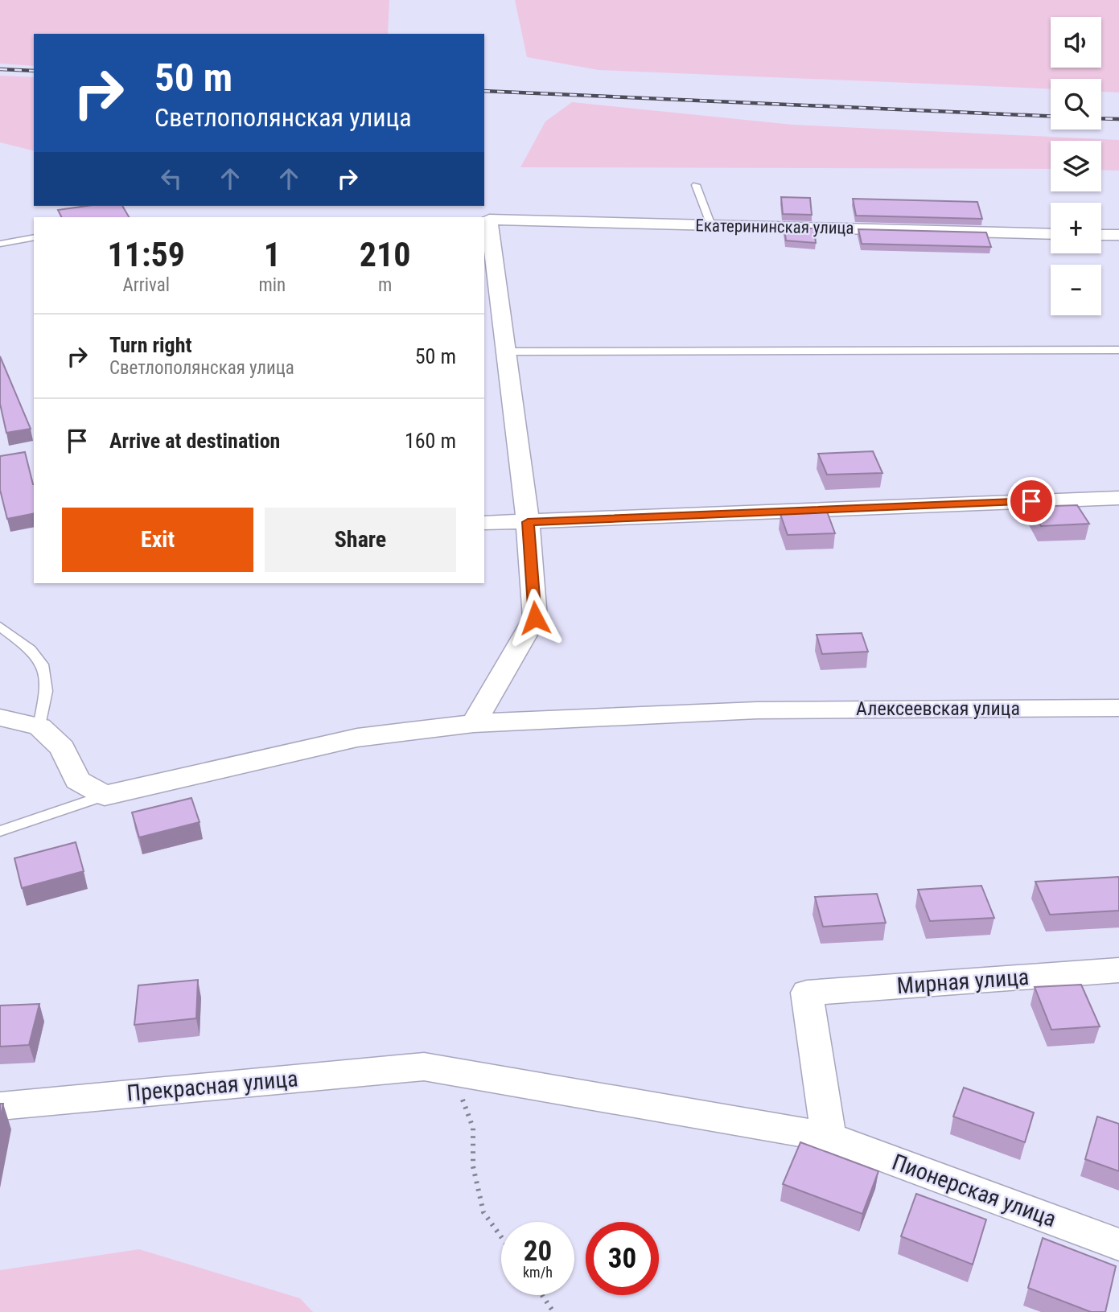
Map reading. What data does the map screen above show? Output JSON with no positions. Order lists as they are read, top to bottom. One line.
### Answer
{"streets":{"street":["Екатерининская улица","Алексеевская улица","Мирная улица","Прекрасная улица","Пионерская улица"]},"crossings":[["Мирная улица","Прекрасная улица"],["Мирная улица","Пионерская улица"],["Прекрасная улица","Пионерская улица"]],"page":{"map_buttons":["+","−"],"turn":["50 m","Светлополянская улица"],"eta":["11:59","Arrival","1","min","210","m"],"list":[{"name":"Turn right","note":"Светлополянская улица","value":"50 m"},{"name":"Arrive at destination","value":"160 m"}],"buttons":["Exit","Share"],"speed":"20 km/h","limit":"30"}}
